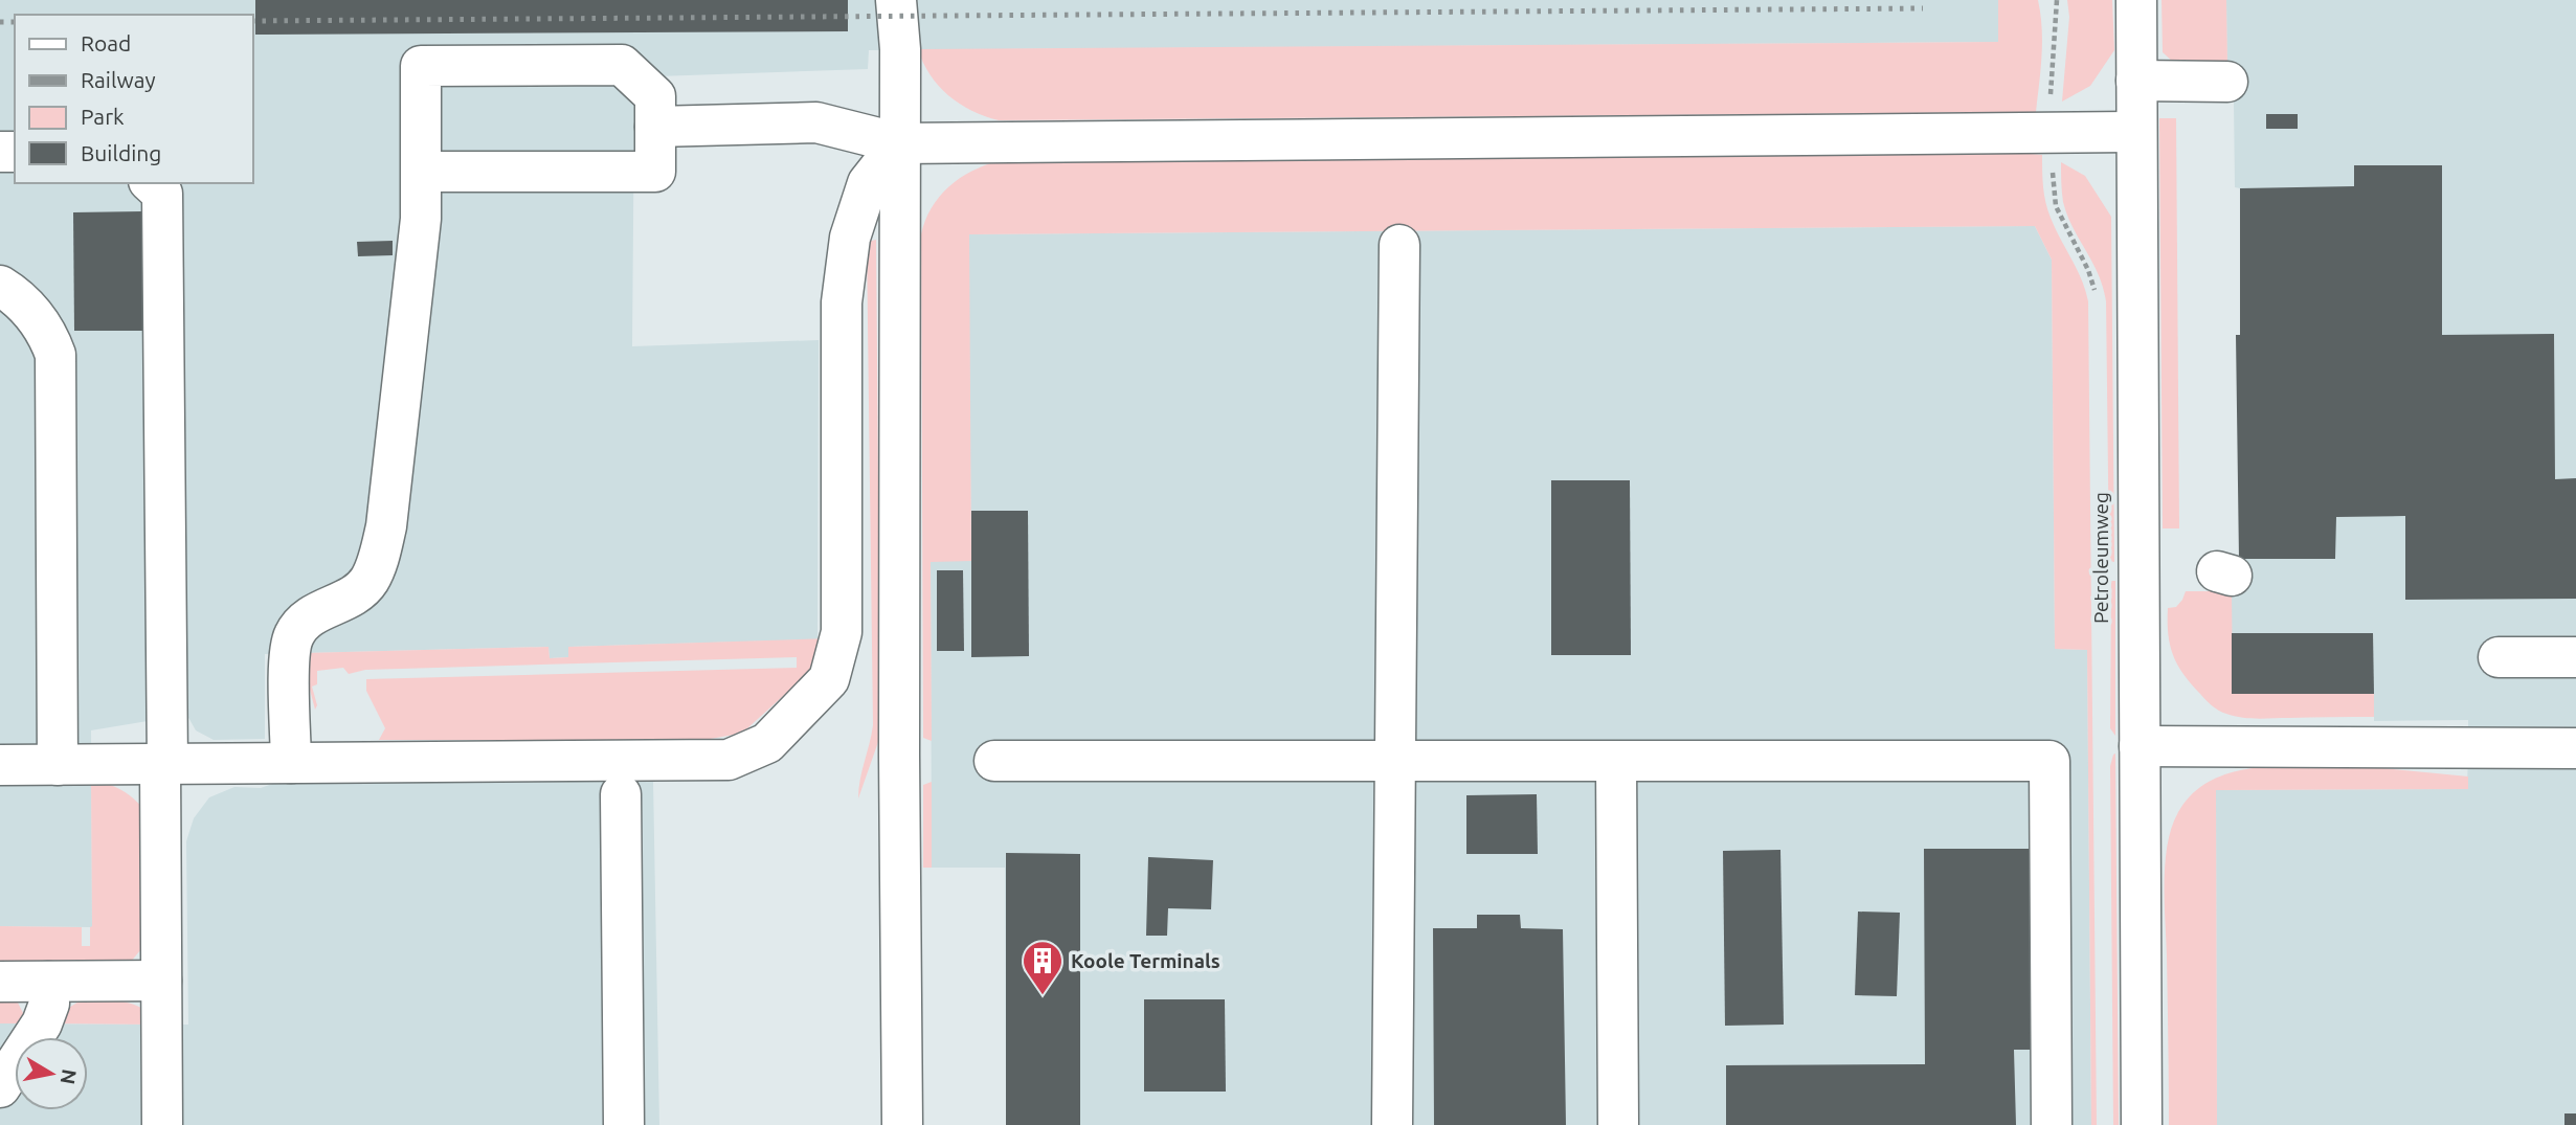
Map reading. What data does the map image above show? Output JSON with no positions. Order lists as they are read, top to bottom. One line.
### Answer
{"streets":{"street":["Petroleumweg"]},"places":{"building":["Koole Terminals"]},"legend":["Road","Railway","Park","Building"],"north":"right"}
